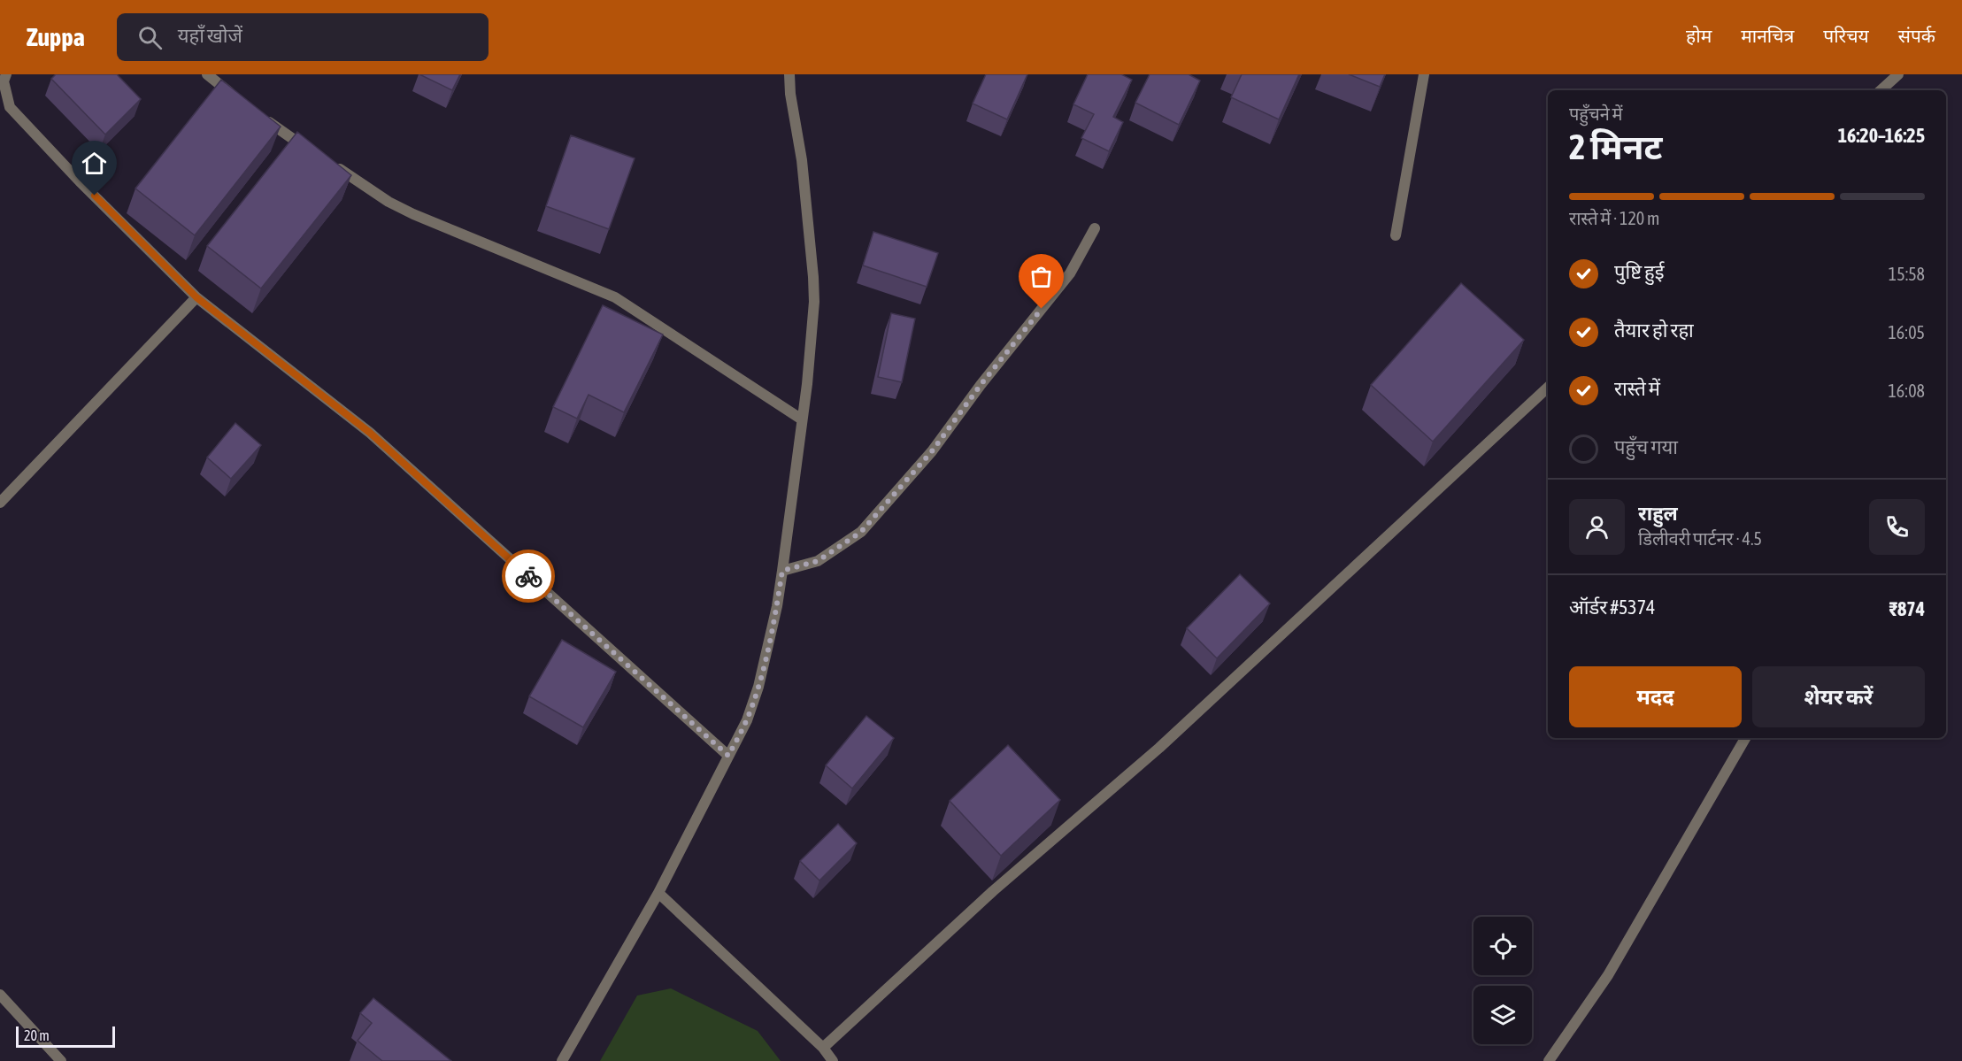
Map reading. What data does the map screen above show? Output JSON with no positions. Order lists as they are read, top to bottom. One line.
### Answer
{"scale_bar":"20 m","page":{"header":"Zuppa","search":"यहाँ खोजें","nav":["होम","मानचित्र","परिचय","संपर्क"],"heading":["2 मिनट","पहुँचने में","16:20–16:25"],"panel":["राहुल","डिलीवरी पार्टनर · 4.5","ऑर्डर #5374","₹874"],"bar":"रास्ते में · 120 m","list":[["पुष्टि हुई","15:58"],["तैयार हो रहा","16:05"],["रास्ते में","16:08"],"पहुँच गया"],"buttons":["मदद","शेयर करें"],"scale":"20 m"}}
